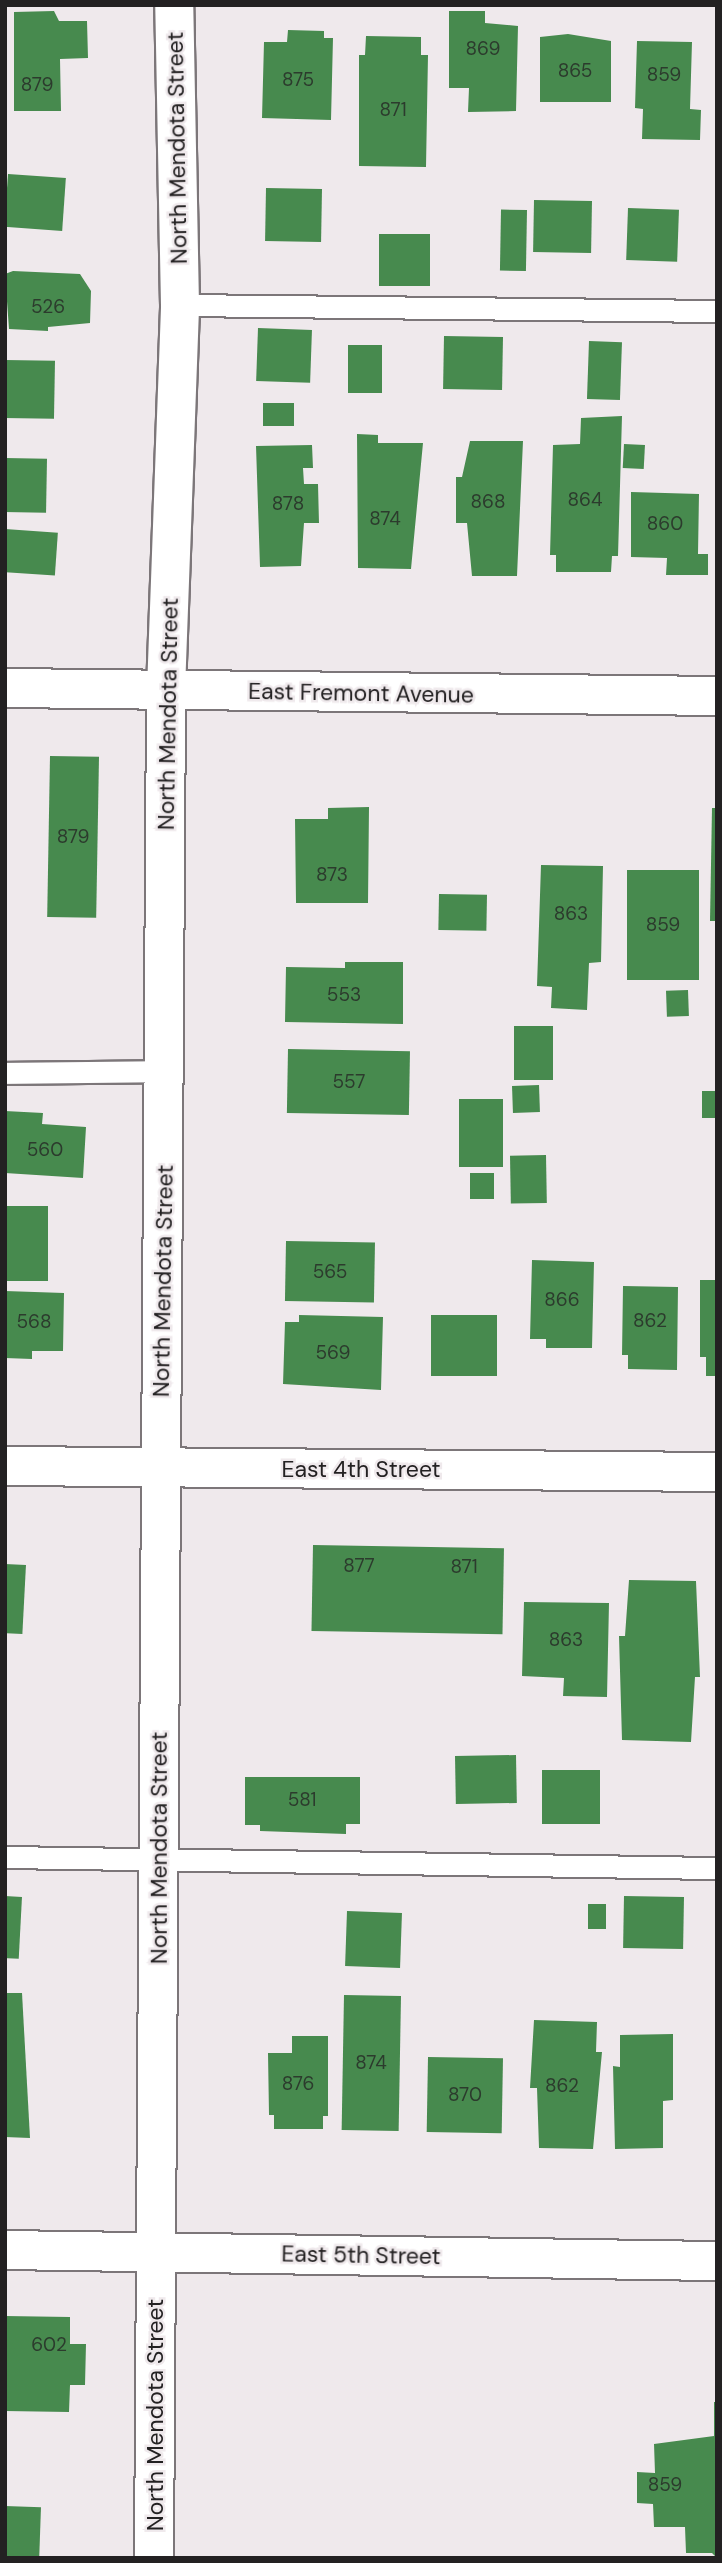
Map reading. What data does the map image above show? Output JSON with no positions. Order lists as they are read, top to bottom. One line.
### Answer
{"streets":{"street":["North Mendota Street","East Fremont Avenue","East 4th Street","East 5th Street"]},"crossings":[["North Mendota Street","East Fremont Avenue"],["North Mendota Street","East 4th Street"],["North Mendota Street","East 5th Street"]],"house_numbers":["869","865","859","875","879","871","526","864","868","878","874","860","879","873","863","859","553","557","560","565","866","862","568","569","877","871","863","581","874","876","862","870","602","859"]}
